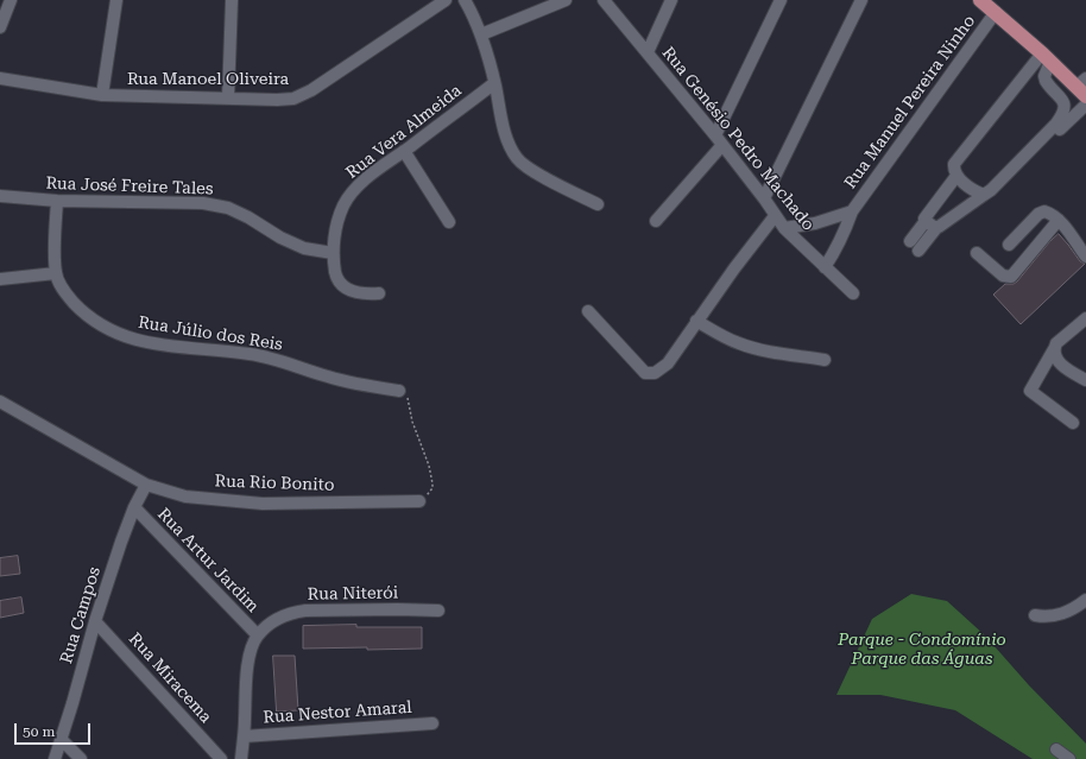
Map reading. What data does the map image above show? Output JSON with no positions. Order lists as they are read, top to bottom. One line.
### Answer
{"streets":{"street":["Rua Manoel Oliveira","Rua Manuel Pereira Ninho","Rua Vera Almeida","Rua Genésio Pedro Machado","Rua José Freire Tales","Rua Júlio dos Reis","Rua Rio Bonito","Rua Artur Jardim","Rua Niterói","Rua Campos","Rua Miracema","Rua Nestor Amaral"]},"crossings":[["Rua Manuel Pereira Ninho","Rua Genésio Pedro Machado"],["Rua Vera Almeida","Rua José Freire Tales"],["Rua José Freire Tales","Rua Júlio dos Reis"],["Rua Rio Bonito","Rua Campos"],["Rua Artur Jardim","Rua Niterói"],["Rua Artur Jardim","Rua Campos"],["Rua Niterói","Rua Nestor Amaral"],["Rua Campos","Rua Miracema"]],"parks":["Parque - Condomínio Parque das Águas"],"scale_bar":"50 m"}
